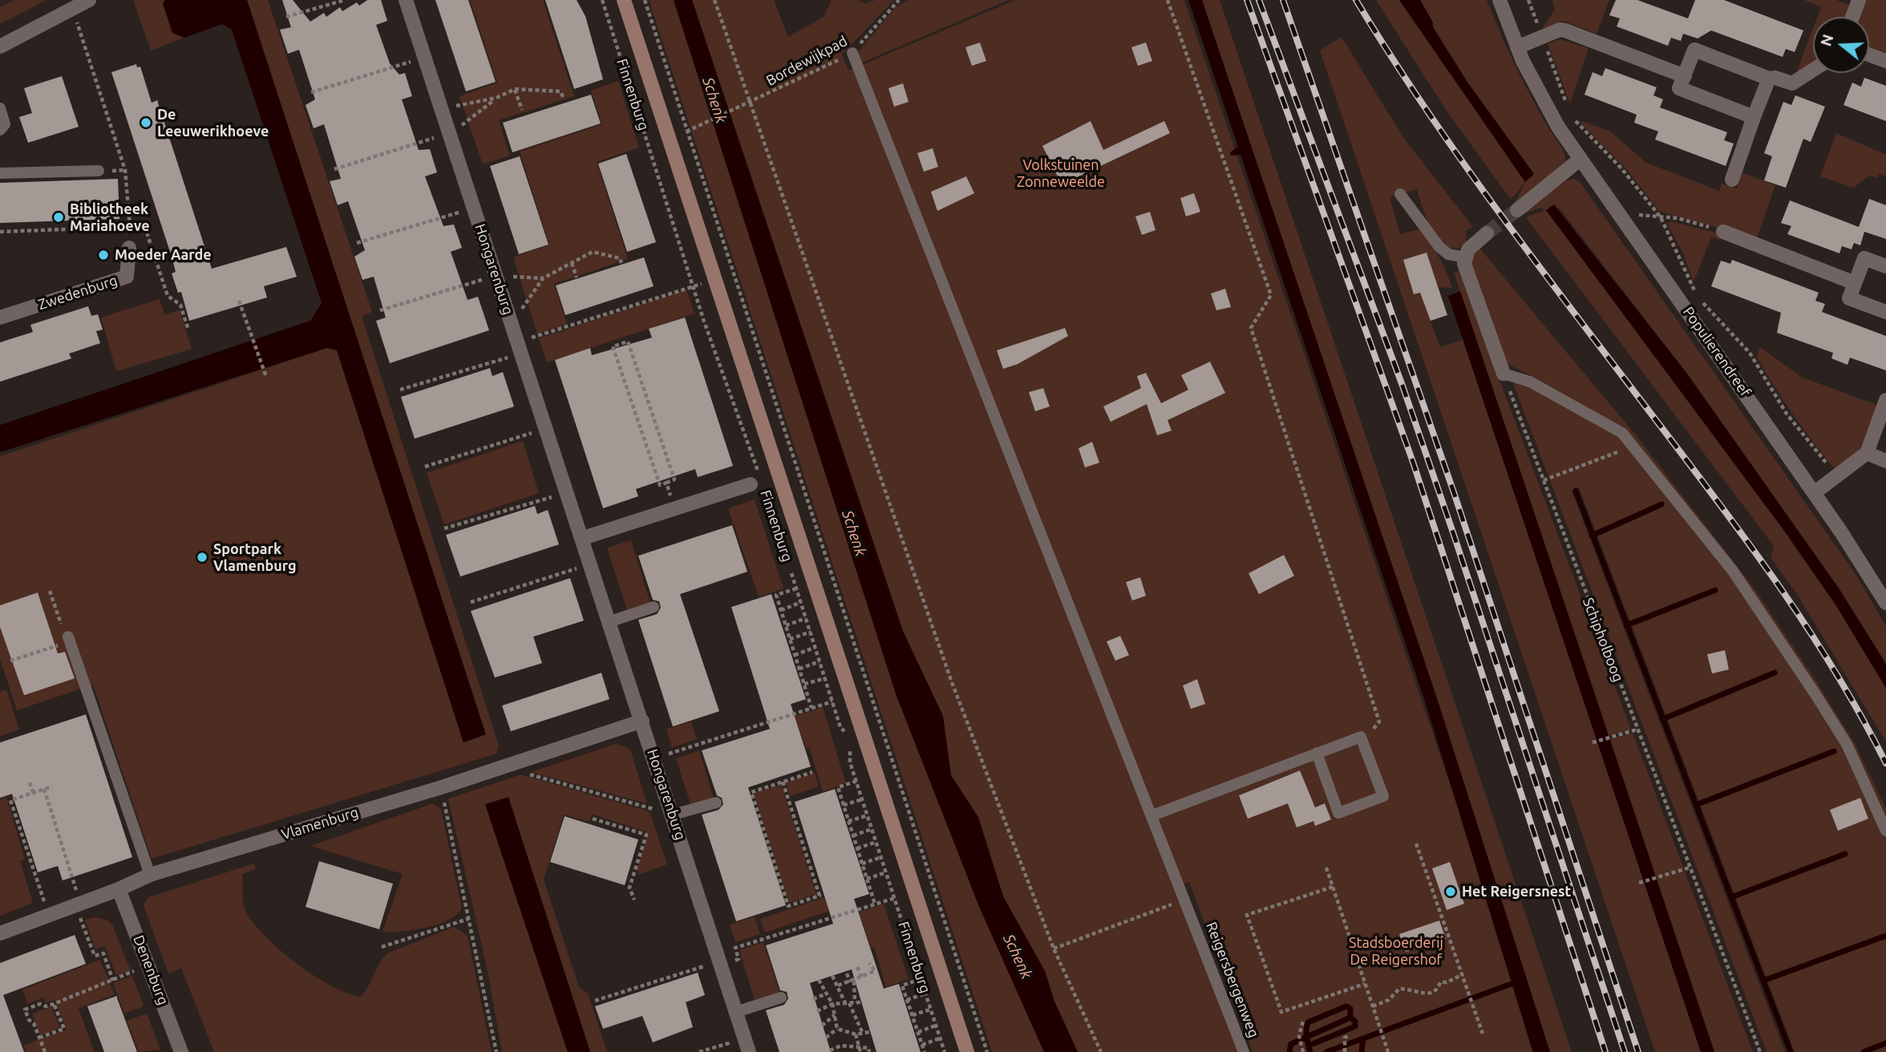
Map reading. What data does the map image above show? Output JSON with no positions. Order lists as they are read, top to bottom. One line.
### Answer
{"streets":{"street":["Finnenburg","Hongarenburg","Zwedenburg","Populierendreef","Vlamenburg","Denenburg"],"lane":["Reigersbergenweg"],"path":["Bordewijkpad","Schipholboog"]},"crossings":[["Bordewijkpad","Reigersbergenweg"],["Hongarenburg","Vlamenburg"],["Vlamenburg","Denenburg"]],"water":["Schenk"],"parks":["Volkstuinen Zonneweelde","Stadsboerderij De Reigershof"],"places":["De Leeuwerikhoeve","Bibliotheek Mariahoeve","Moeder Aarde","Sportpark Vlamenburg","Het Reigersnest"],"north":"left"}
